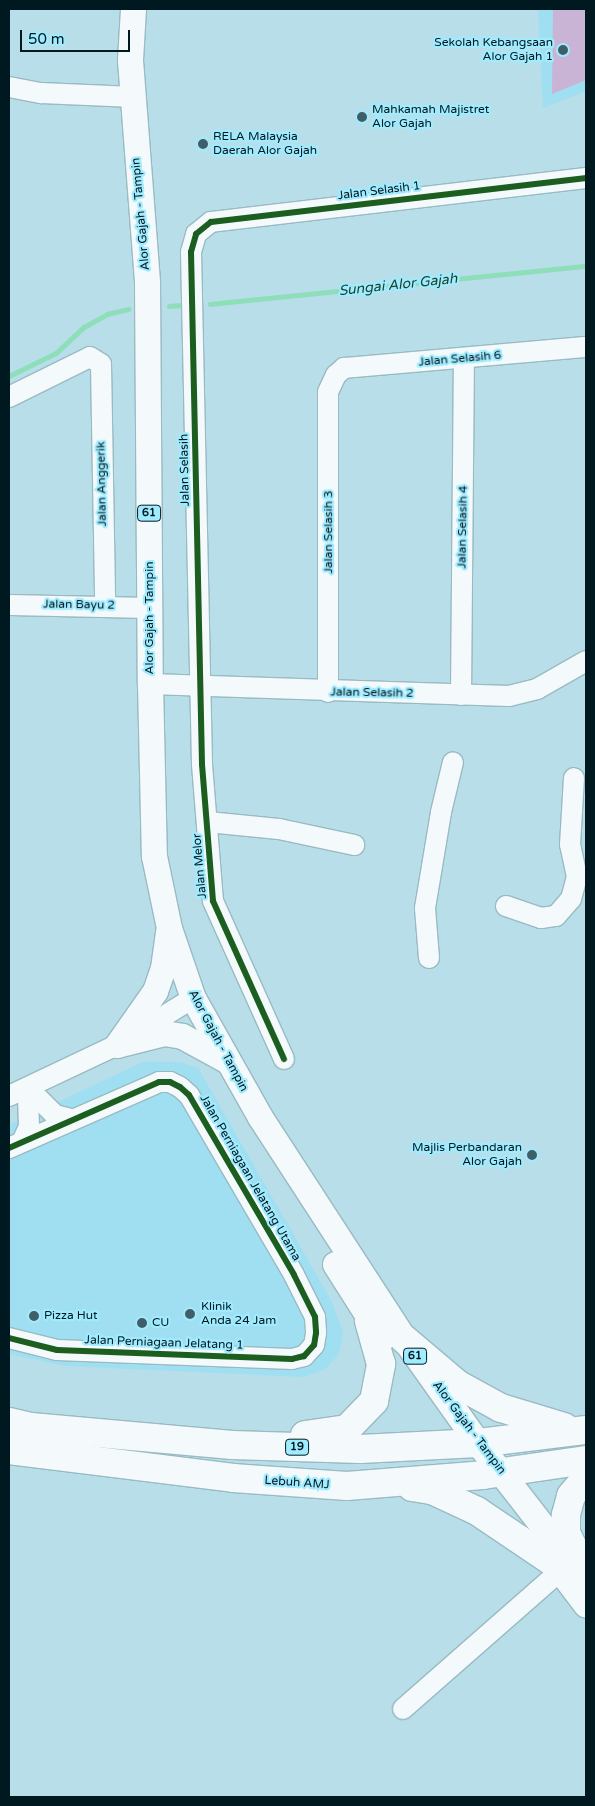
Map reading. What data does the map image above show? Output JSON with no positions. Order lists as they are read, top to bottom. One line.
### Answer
{"streets":{"highway":["19","Lebuh AMJ"],"main road":["Alor Gajah - Tampin","61"],"street":["Jalan Selasih 1","Jalan Selasih 6","Jalan Selasih","Jalan Anggerik","Jalan Selasih 4","Jalan Selasih 3","Jalan Bayu 2","Jalan Selasih 2","Jalan Melor","Jalan Perniagaan Jelatang Utama","Jalan Perniagaan Jelatang 1"]},"crossings":[["Jalan Selasih 1","Jalan Selasih"],["Alor Gajah - Tampin","61"],["Alor Gajah - Tampin","Jalan Bayu 2"],["Alor Gajah - Tampin","Jalan Selasih 2"],["Alor Gajah - Tampin","19"],["Alor Gajah - Tampin","Lebuh AMJ"],["Jalan Selasih 6","Jalan Selasih 4"],["Jalan Selasih 6","Jalan Selasih 3"],["Jalan Selasih","Jalan Selasih 2"],["Jalan Selasih","Jalan Melor"],["Jalan Anggerik","Jalan Bayu 2"],["Jalan Selasih 4","Jalan Selasih 2"],["Jalan Selasih 3","Jalan Selasih 2"],["Jalan Selasih 2","Jalan Melor"],["Jalan Perniagaan Jelatang Utama","Jalan Perniagaan Jelatang 1"]],"water":["Sungai Alor Gajah"],"places":["Sekolah Kebangsaan Alor Gajah 1","Mahkamah Majistret Alor Gajah","RELA Malaysia Daerah Alor Gajah","Majlis Perbandaran Alor Gajah","Klinik Anda 24 Jam","Pizza Hut","CU"],"scale_bar":"50 m"}
